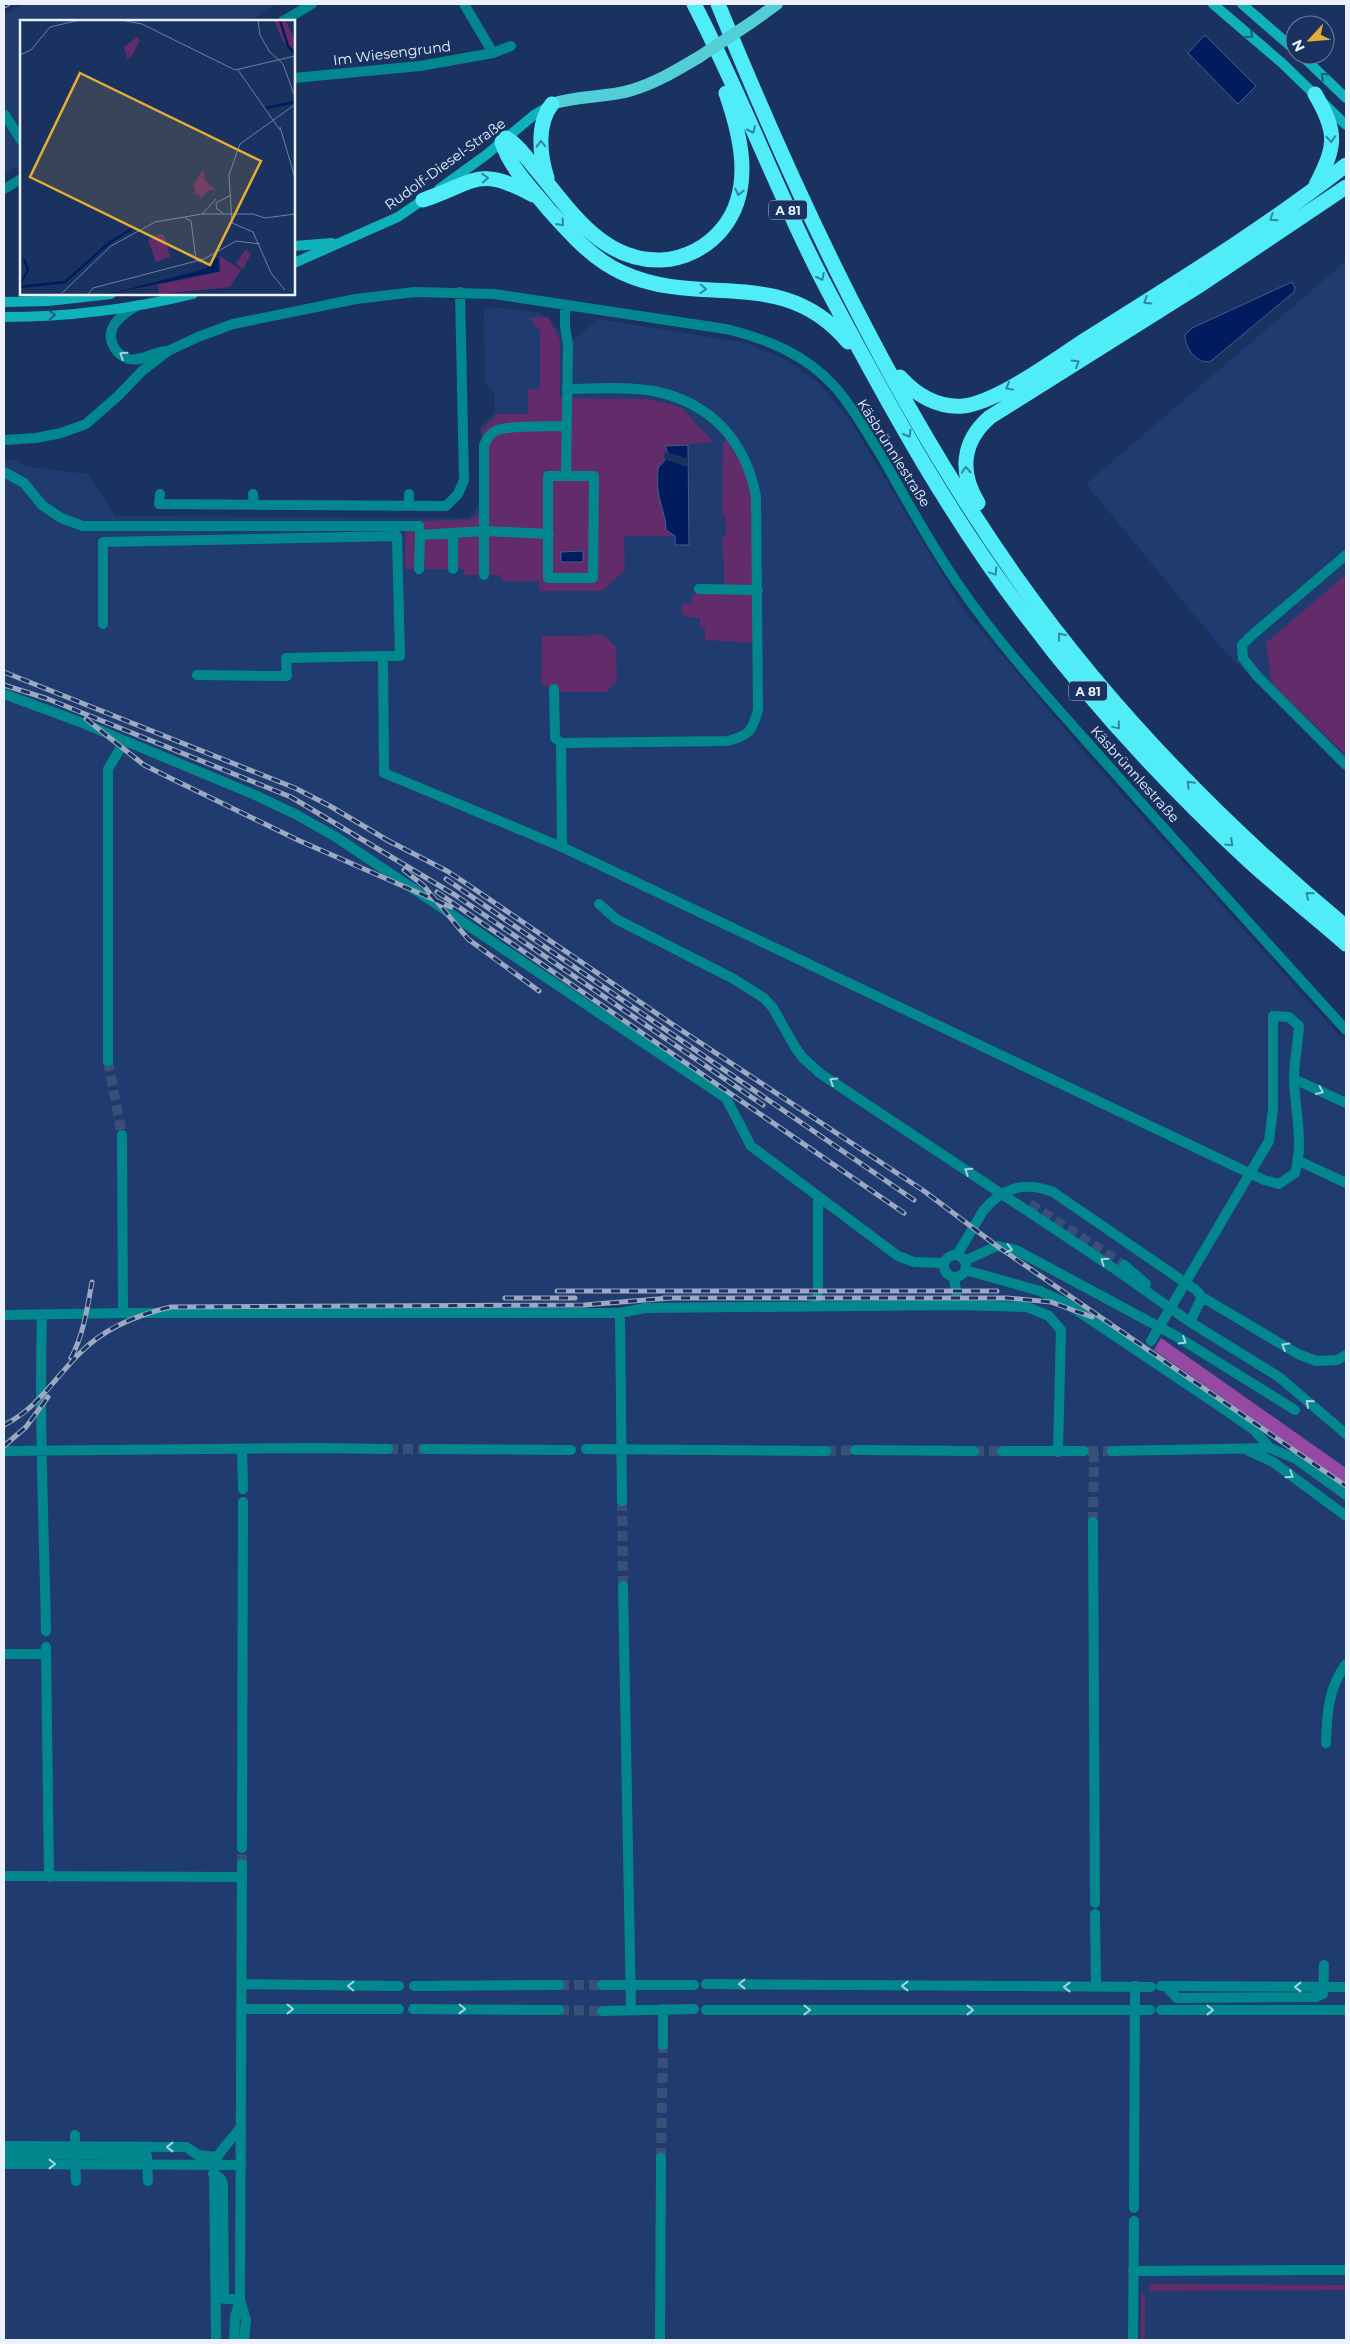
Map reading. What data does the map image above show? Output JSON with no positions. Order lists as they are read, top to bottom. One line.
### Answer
{"streets":{"highway":["A 81"],"main road":["Rudolf-Diesel-Straße"],"street":["Im Wiesengrund","Käsbrünnlestraße"]},"north":"bottom left"}
